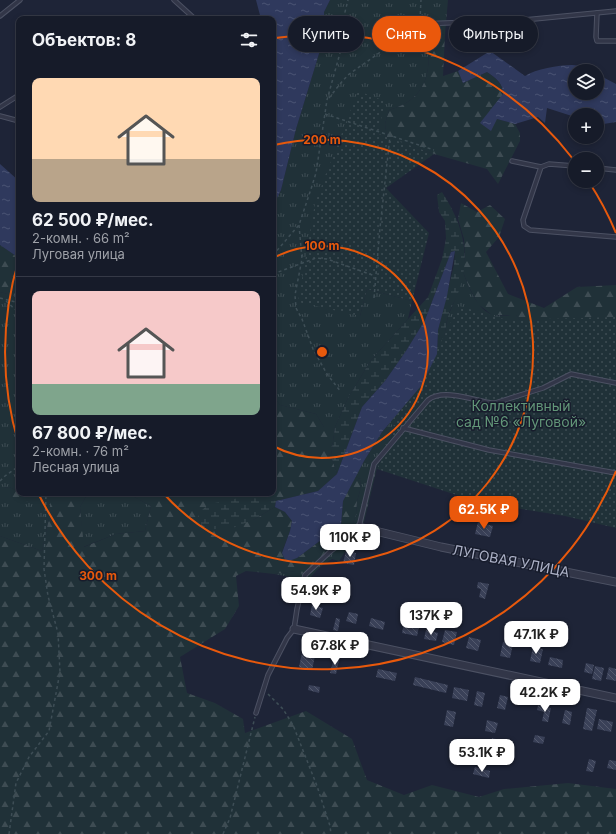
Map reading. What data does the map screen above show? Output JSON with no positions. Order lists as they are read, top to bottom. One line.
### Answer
{"streets":{"street":["ЛУГОВАЯ УЛИЦА"]},"parks":["Коллективный сад №6 «Луговой»"],"page":{"chip":["Купить","Снять","Фильтры"],"heading":"Объектов: 8","map_buttons":["+","−"],"list":[{"name":"62 500 ₽/мес.","note":"2-комн. · 66 m² · Луговая улица"},{"name":"67 800 ₽/мес.","note":"2-комн. · 76 m² · Лесная улица"}],"price":["62.5K ₽","110K ₽","54.9K ₽","137K ₽","47.1K ₽","67.8K ₽","42.2K ₽","53.1K ₽"]},"rings":["200 m","100 m","300 m"]}
